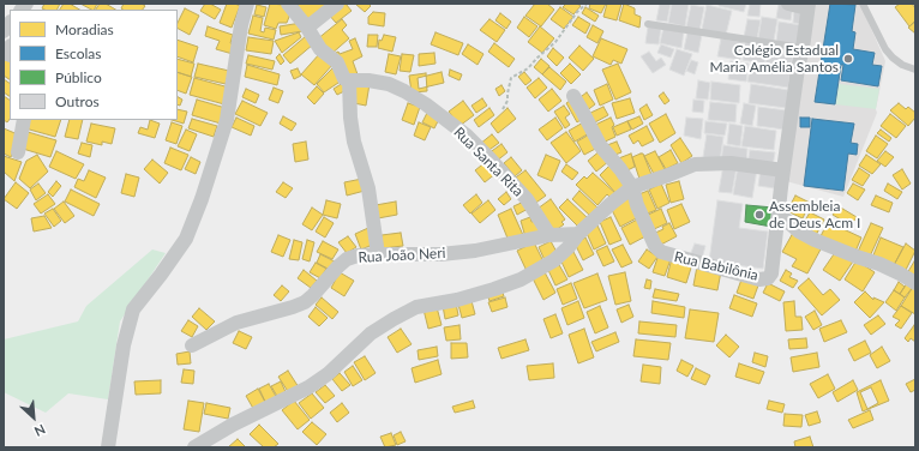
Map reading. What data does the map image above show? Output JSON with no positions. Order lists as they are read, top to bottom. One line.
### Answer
{"streets":{"street":["Rua Santa Rita","Rua João Neri","Rua Babilônia"]},"crossings":[["Rua Santa Rita","Rua João Neri"]],"places":["Colégio Estadual Maria Amélia Santos","Assembleia de Deus Acm I"],"legend":["Moradias","Escolas","Público","Outros"],"north":"bottom right"}
